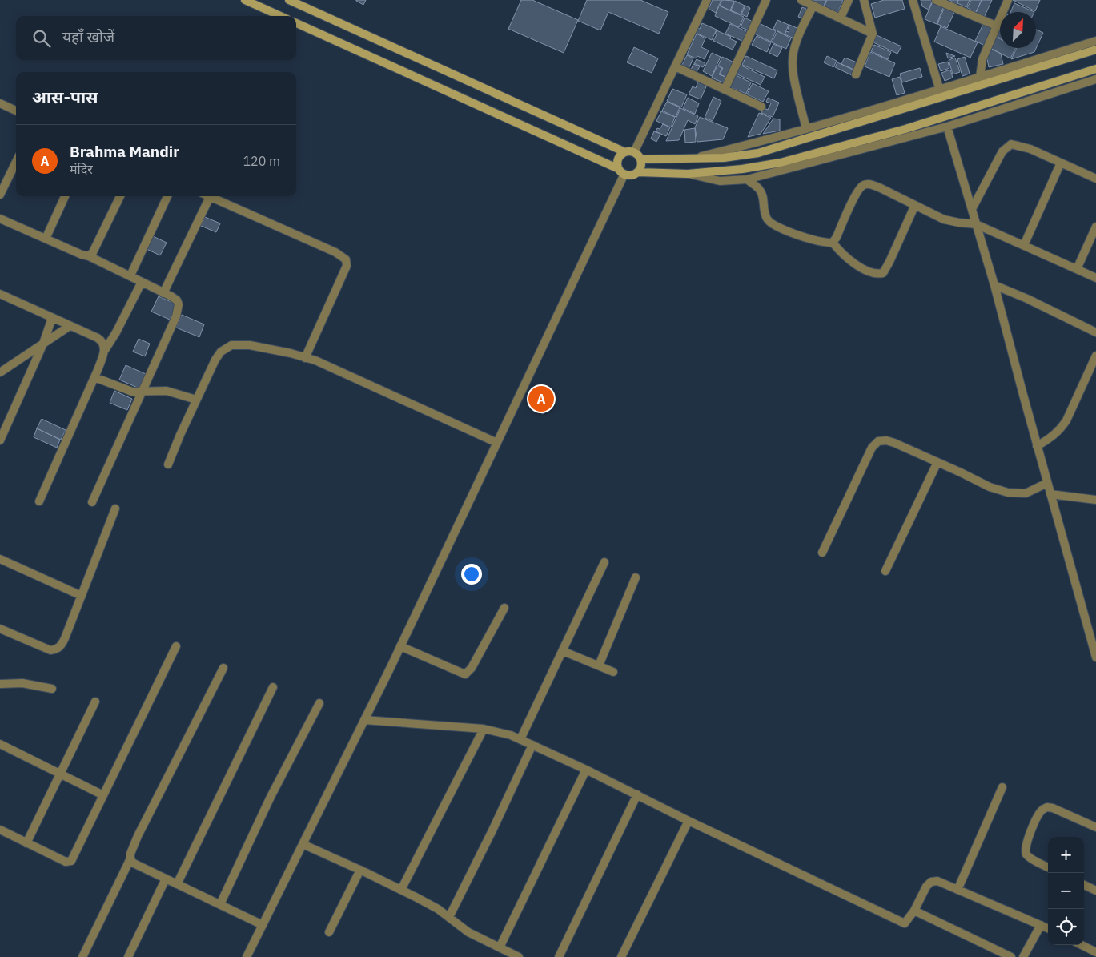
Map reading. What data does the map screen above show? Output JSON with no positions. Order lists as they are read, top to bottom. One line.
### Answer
{"north":"top right","page":{"search":"यहाँ खोजें","heading":"आस-पास","list":[{"mark":"A","name":"Brahma Mandir","note":"मंदिर","value":"120 m"}],"pins":"A","map_buttons":["+","−"]}}
